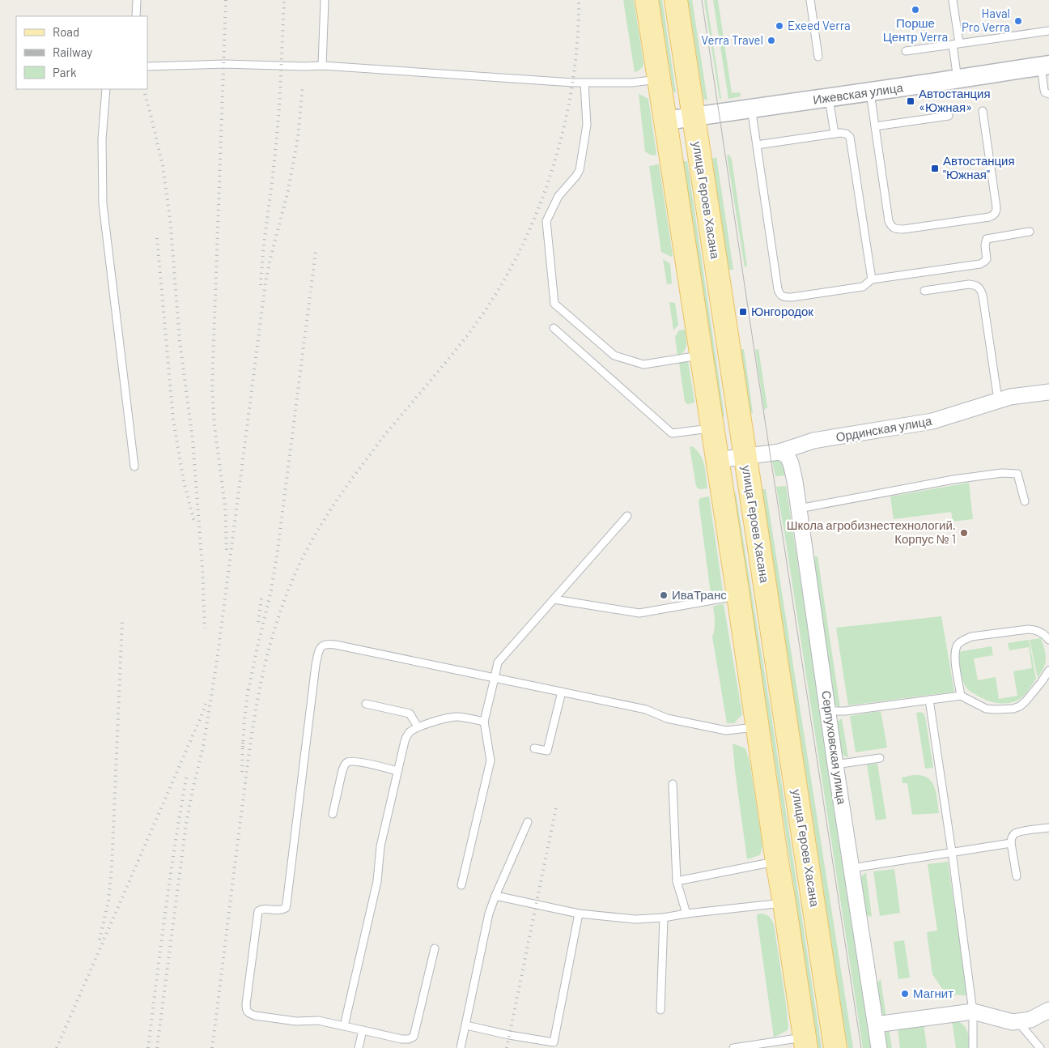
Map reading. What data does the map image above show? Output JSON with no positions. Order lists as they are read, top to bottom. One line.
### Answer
{"streets":{"main road":["улица Героев Хасана"],"street":["Ижевская улица","Ординская улица","Серпуховская улица"]},"crossings":[["Ижевская улица","улица Героев Хасана"],["улица Героев Хасана","Ординская улица"],["Ординская улица","Серпуховская улица"]],"places":{"other":["Порше Центр Verra","Haval Pro Verra","Exeed Verra","Verra Travel","Школа агробизнестехнологий. Корпус № 1","ИваТранс","Магнит"],"transit":["Автостанция «Южная»","Автостанция \"Южная\"","Юнгородок"]},"legend":["Road","Railway","Park"]}
